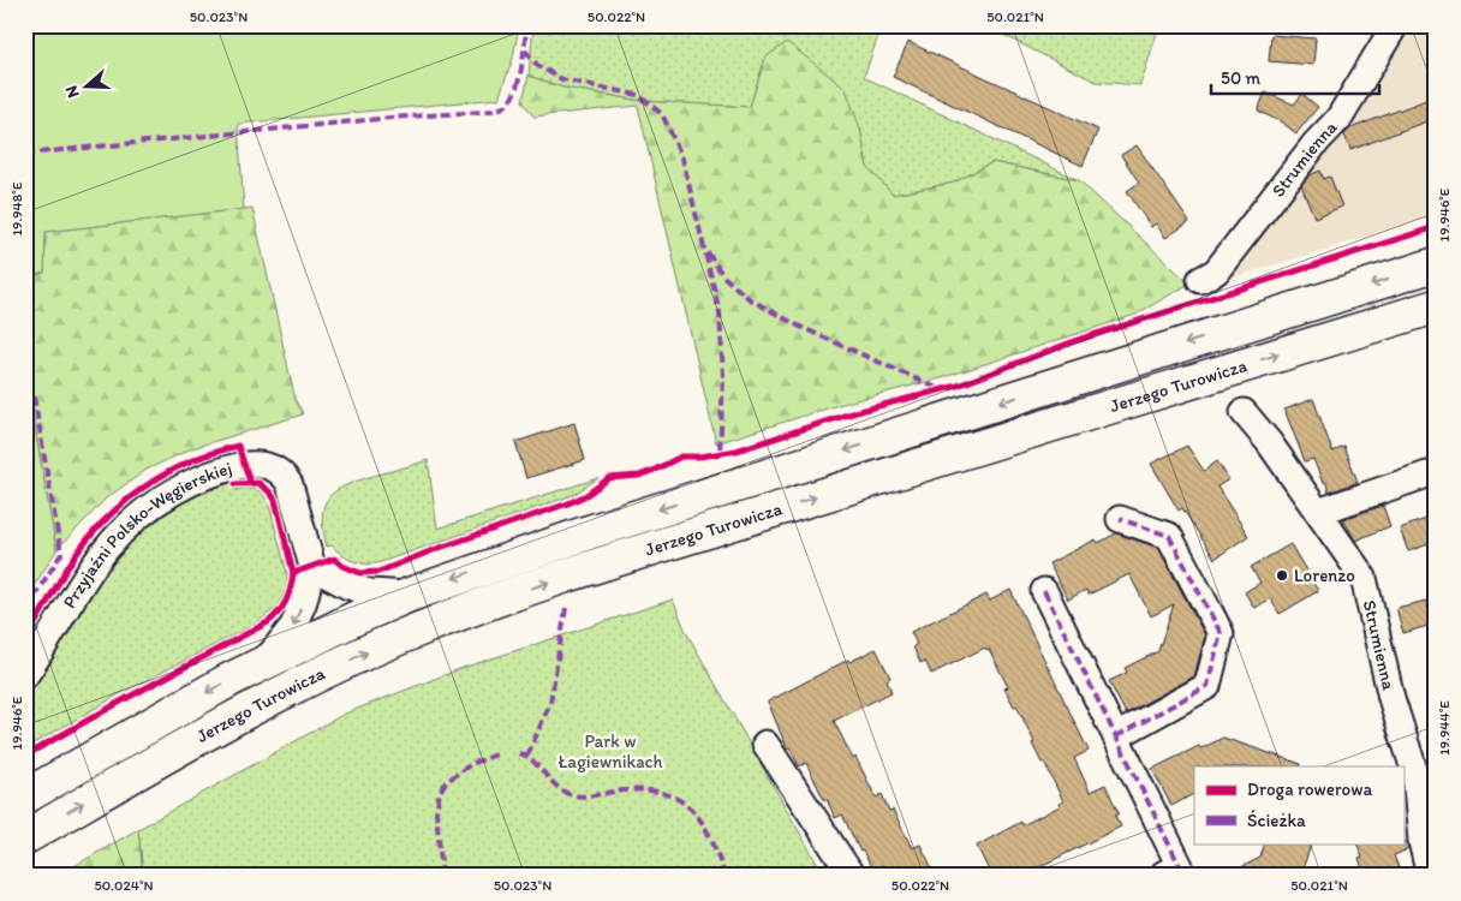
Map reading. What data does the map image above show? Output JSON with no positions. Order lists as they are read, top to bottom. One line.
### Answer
{"streets":{"main road":["Jerzego Turowicza"],"street":["Strumienna","Przyjaźni Polsko-Węgierskiej"]},"crossings":[["Jerzego Turowicza","Przyjaźni Polsko-Węgierskiej"]],"parks":["Park w Łagiewnikach"],"places":["Lorenzo"],"legend":["Droga rowerowa","Ścieżka"],"scale_bar":"50 m","north":"left","coordinates":["50.023°N","50.022°N","50.021°N","19.948°E","19.946°E","19.944°E","50.024°N"]}
